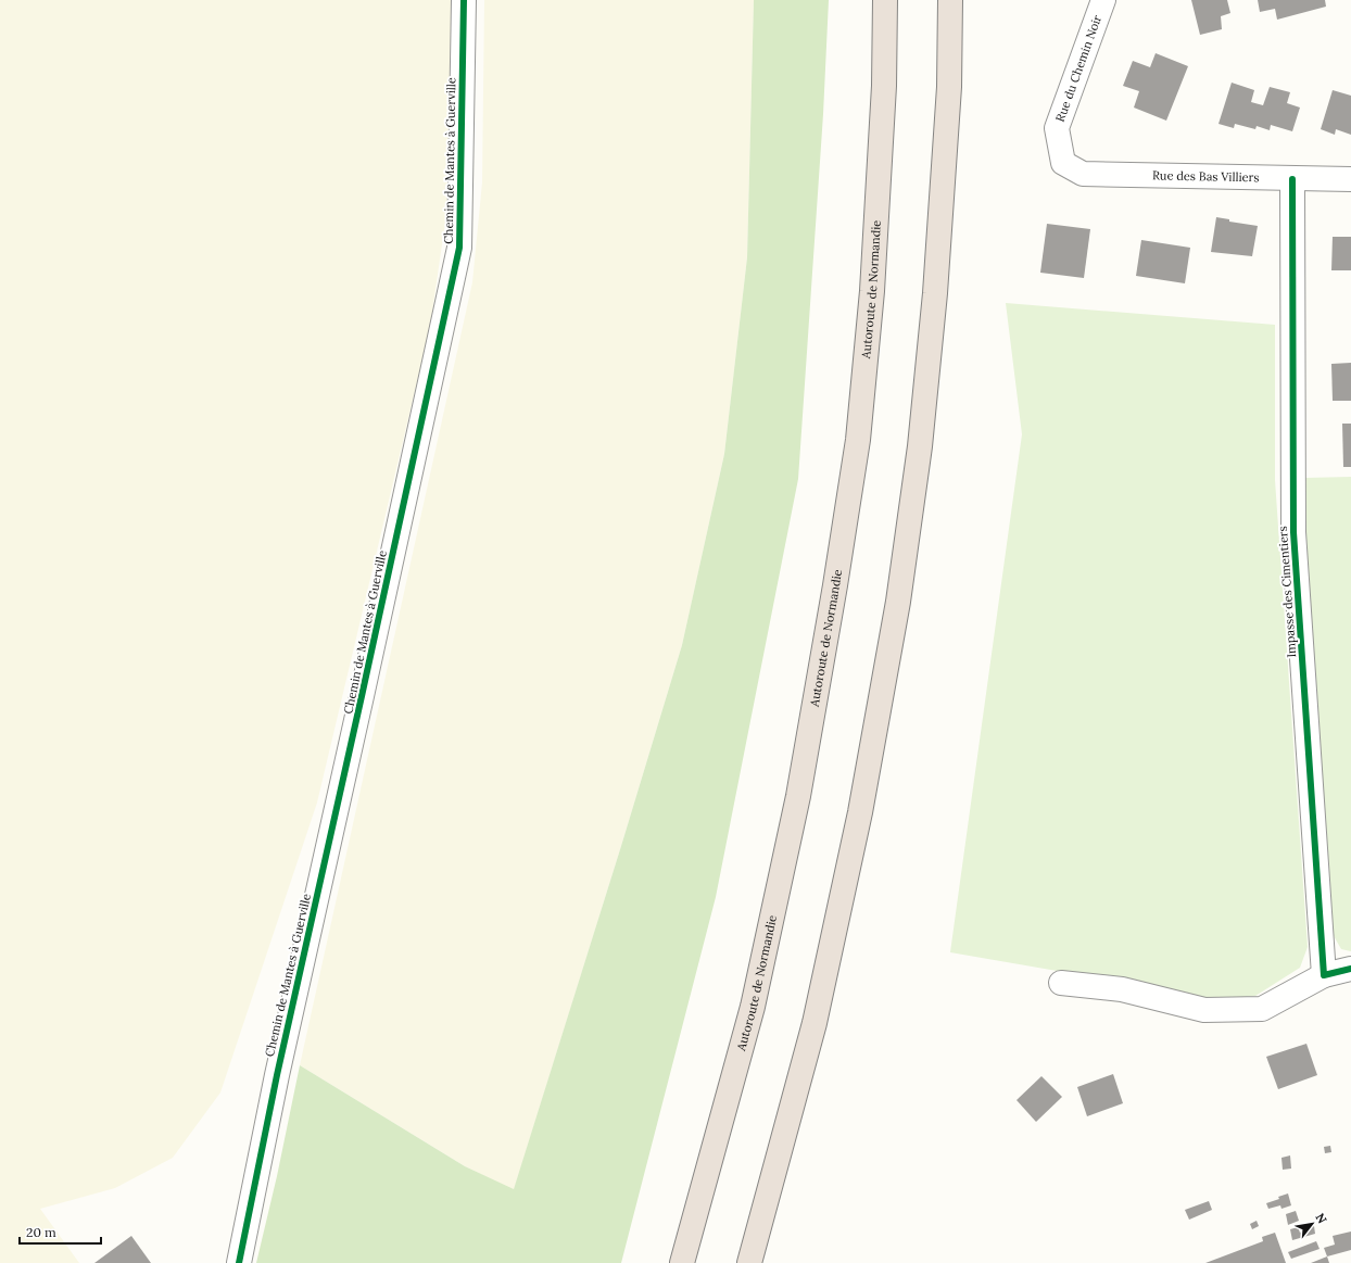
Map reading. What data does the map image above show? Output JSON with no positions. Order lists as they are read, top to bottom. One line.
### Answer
{"streets":{"highway":["Autoroute de Normandie"],"street":["Rue du Chemin Noir","Chemin de Mantes à Guerville","Rue des Bas Villiers","Impasse des Cimentiers"]},"crossings":[["Rue du Chemin Noir","Rue des Bas Villiers"],["Rue des Bas Villiers","Impasse des Cimentiers"]],"scale_bar":"20 m","north":"top right"}
